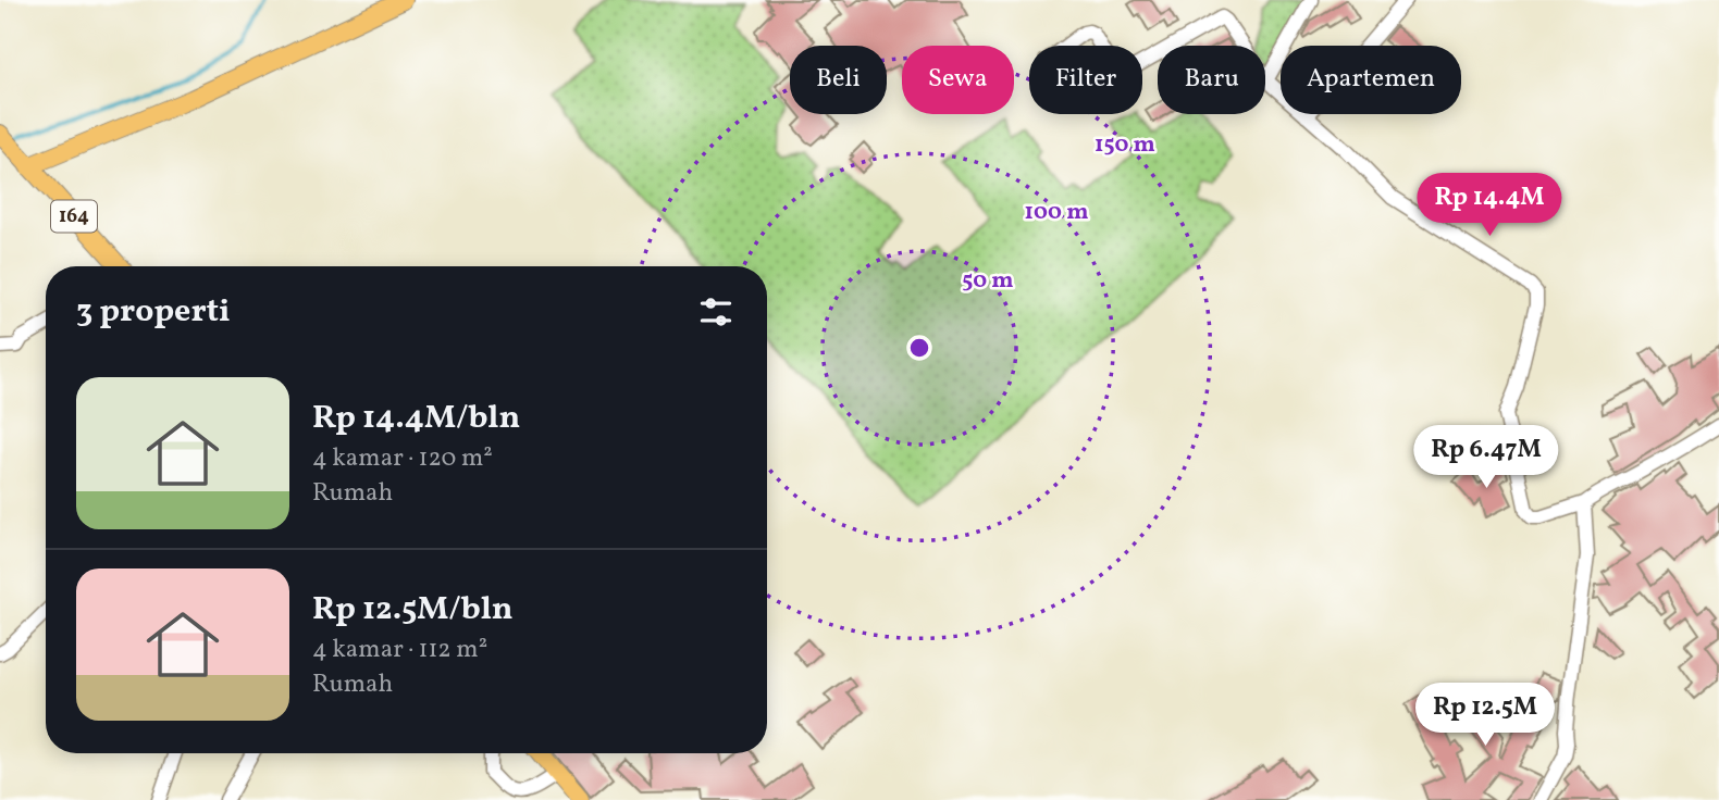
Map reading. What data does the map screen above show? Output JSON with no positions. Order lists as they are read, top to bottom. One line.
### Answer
{"streets":{"main road":["164"]},"page":{"chip":["Beli","Sewa","Filter","Baru","Apartemen"],"price":["Rp 14.4M","Rp 6.47M","Rp 12.5M"],"heading":"3 properti","list":[{"name":"Rp 14.4M/bln","note":"4 kamar · 120 m² · Rumah"},{"name":"Rp 12.5M/bln","note":"4 kamar · 112 m² · Rumah"}]},"rings":["150 m","100 m","50 m"]}
